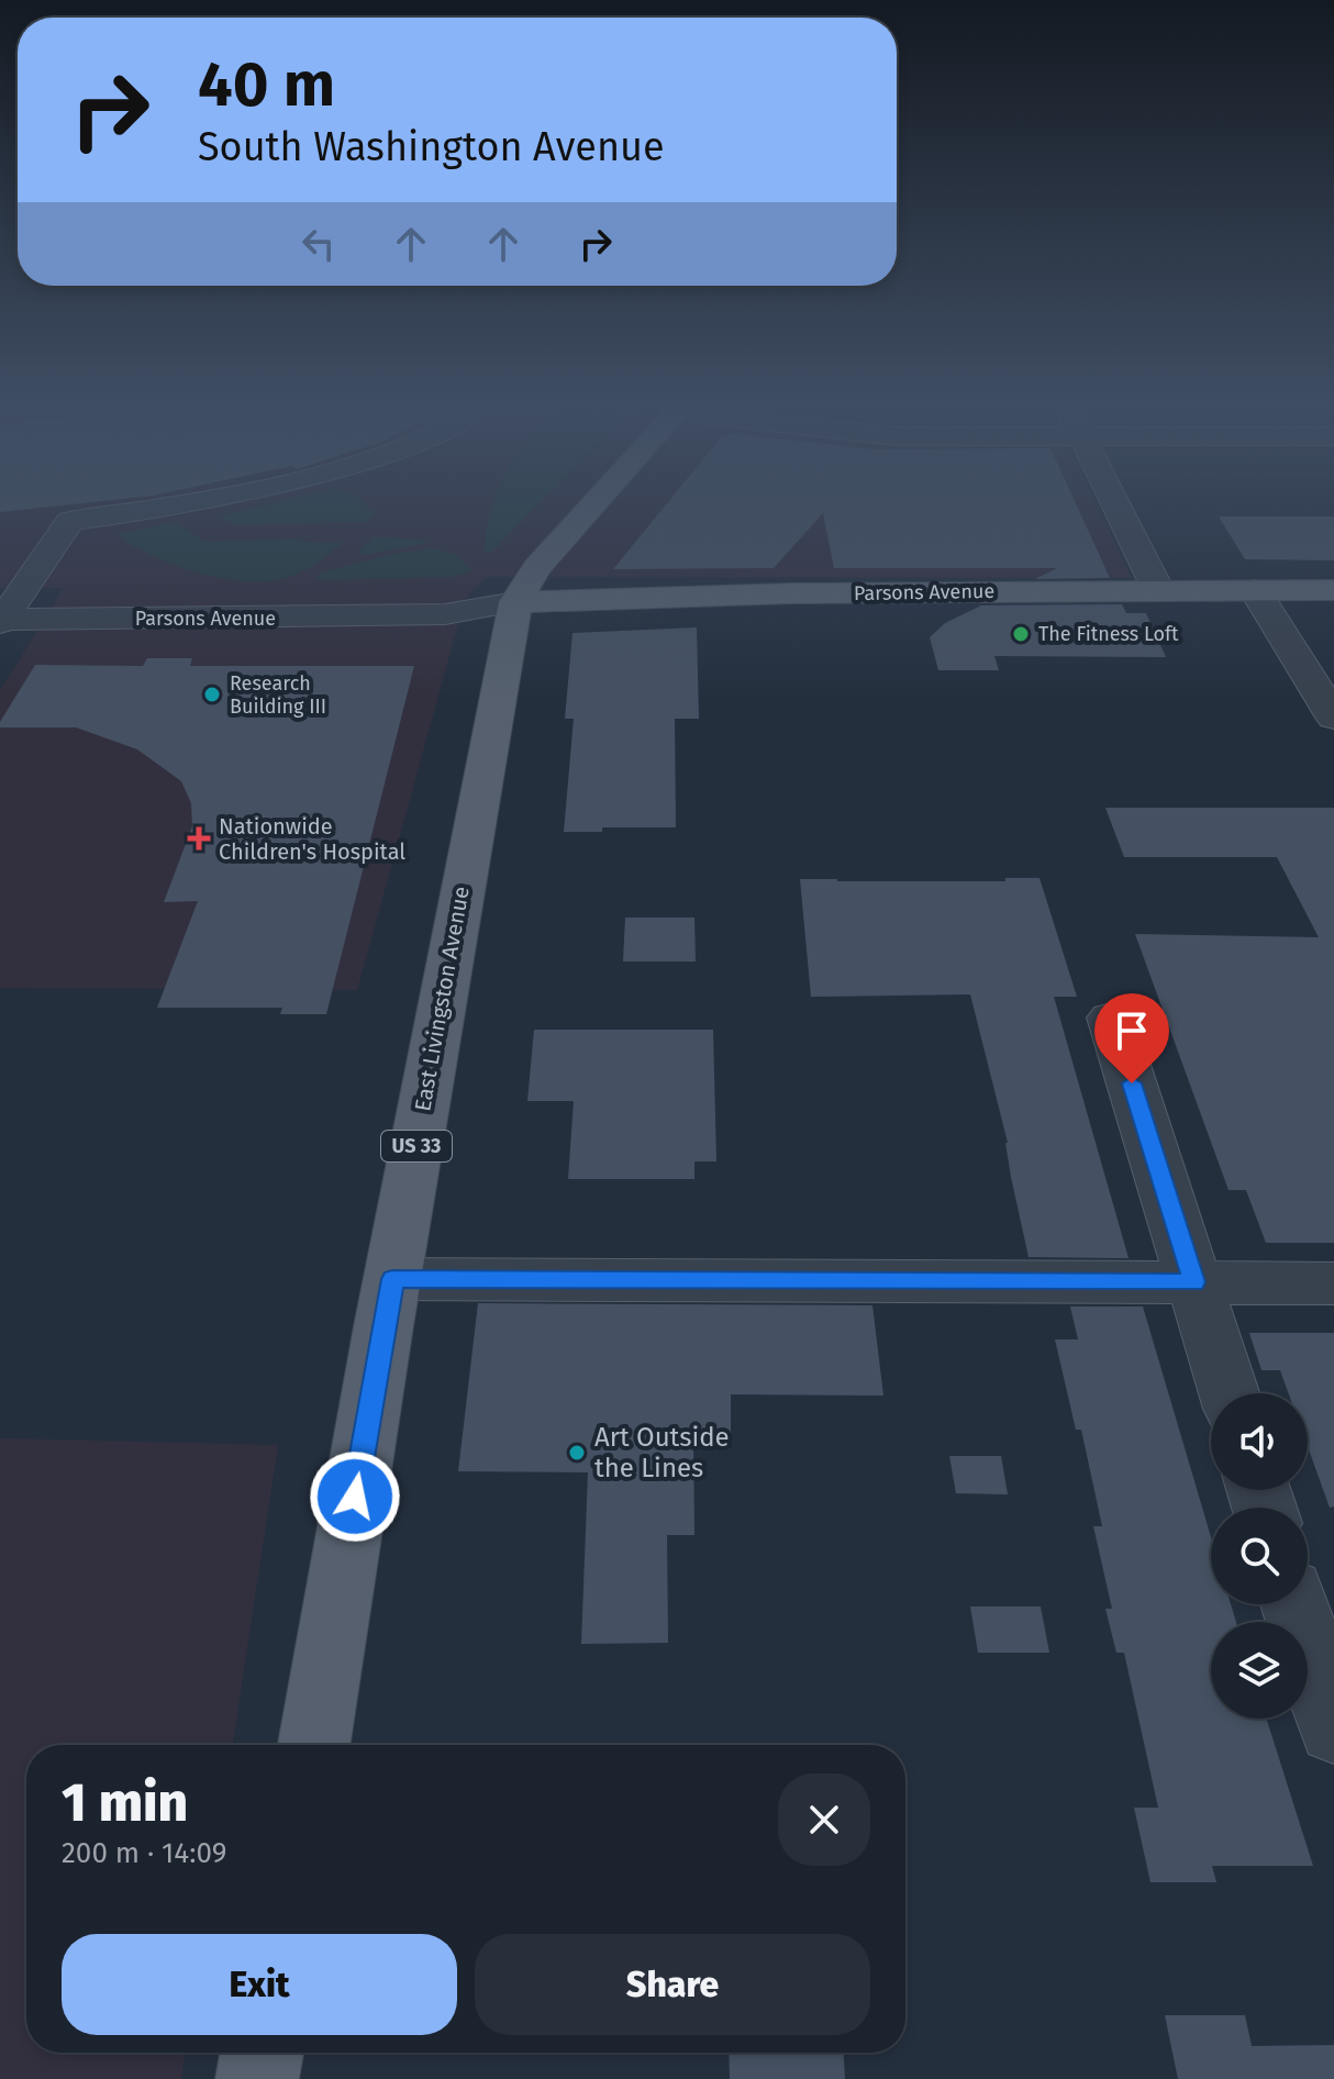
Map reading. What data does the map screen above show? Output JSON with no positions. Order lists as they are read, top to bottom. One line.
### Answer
{"streets":{"main road":["Parsons Avenue","East Livingston Avenue","US 33"]},"crossings":[["Parsons Avenue","East Livingston Avenue"]],"places":{"other":["The Fitness Loft","Research Building III","Art Outside the Lines"],"health":["Nationwide Children's Hospital"]},"page":{"turn":["40 m","South Washington Avenue"],"heading":["1 min","200 m · 14:09"],"buttons":["Exit","Share"]}}
